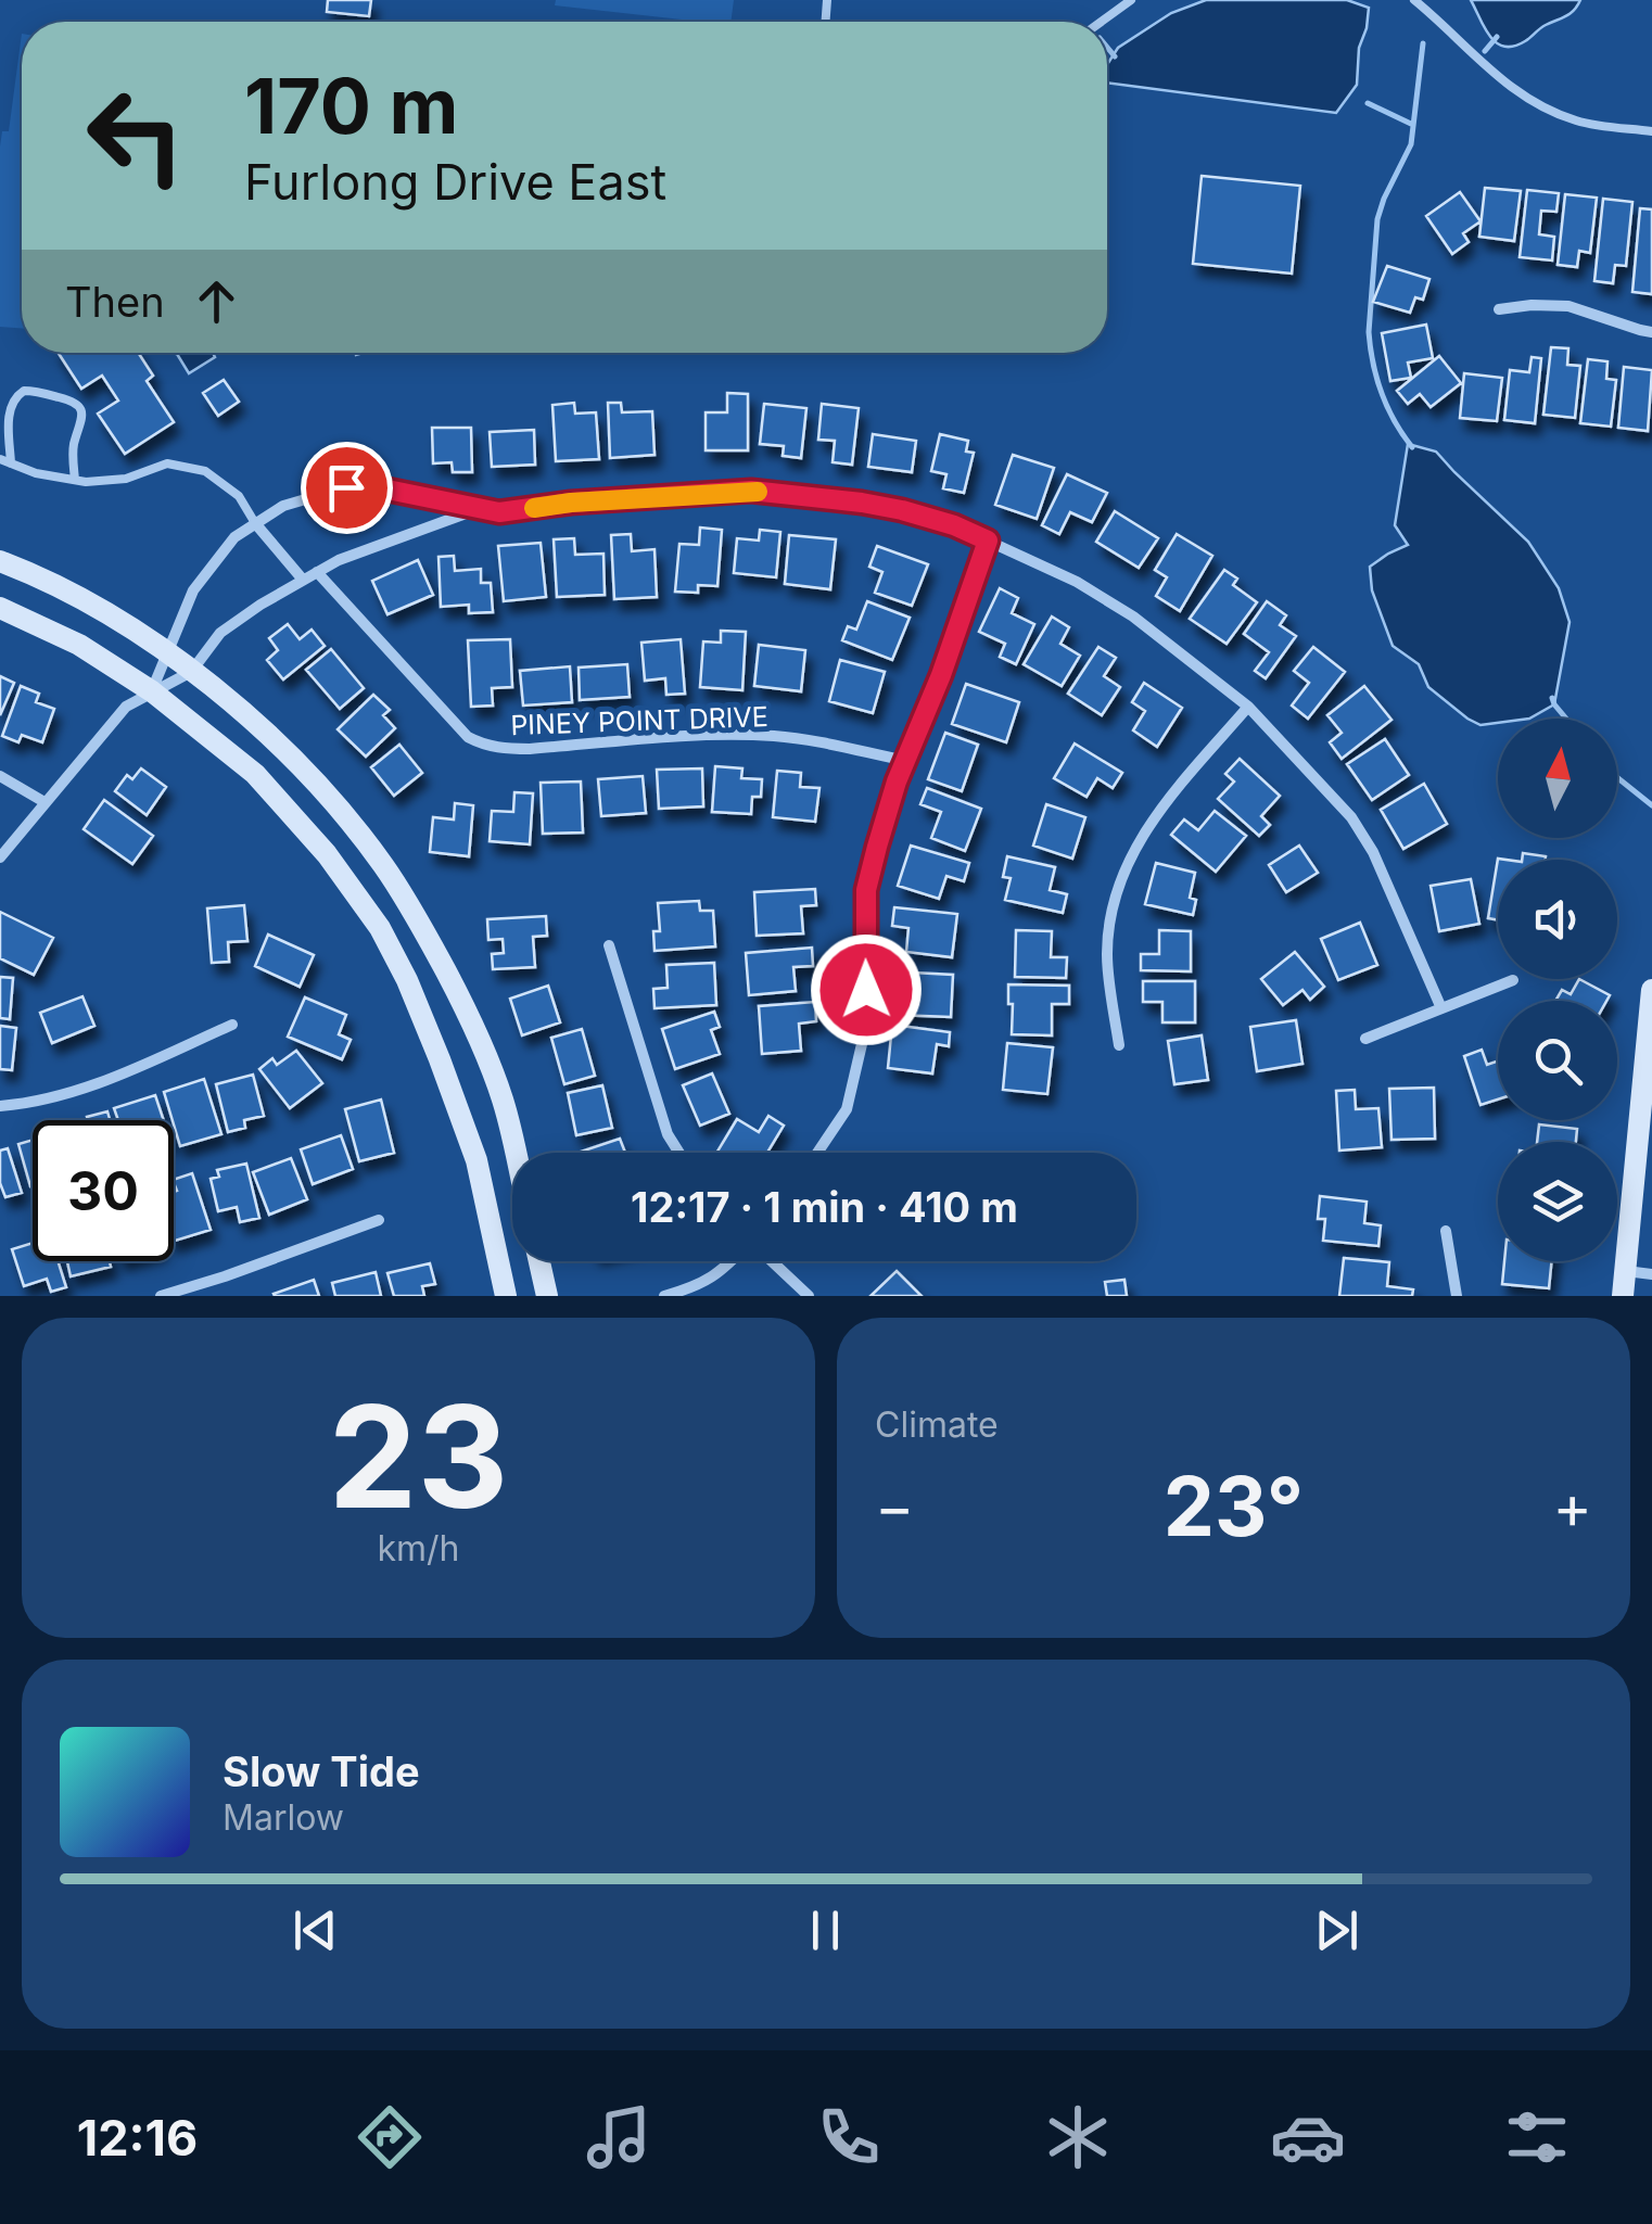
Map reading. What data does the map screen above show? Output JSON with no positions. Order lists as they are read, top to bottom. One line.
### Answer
{"streets":{"street":["PINEY POINT DRIVE"]},"north":"top","page":{"turn":["170 m","Furlong Drive East"],"then":"Then","limit":"30","trip":"12:17 · 1 min · 410 m","tile":[["23","km/h"],"Climate"],"heat":["−","23°","+"],"song":["Slow Tide","Marlow"],"tabs":"12:16"}}
